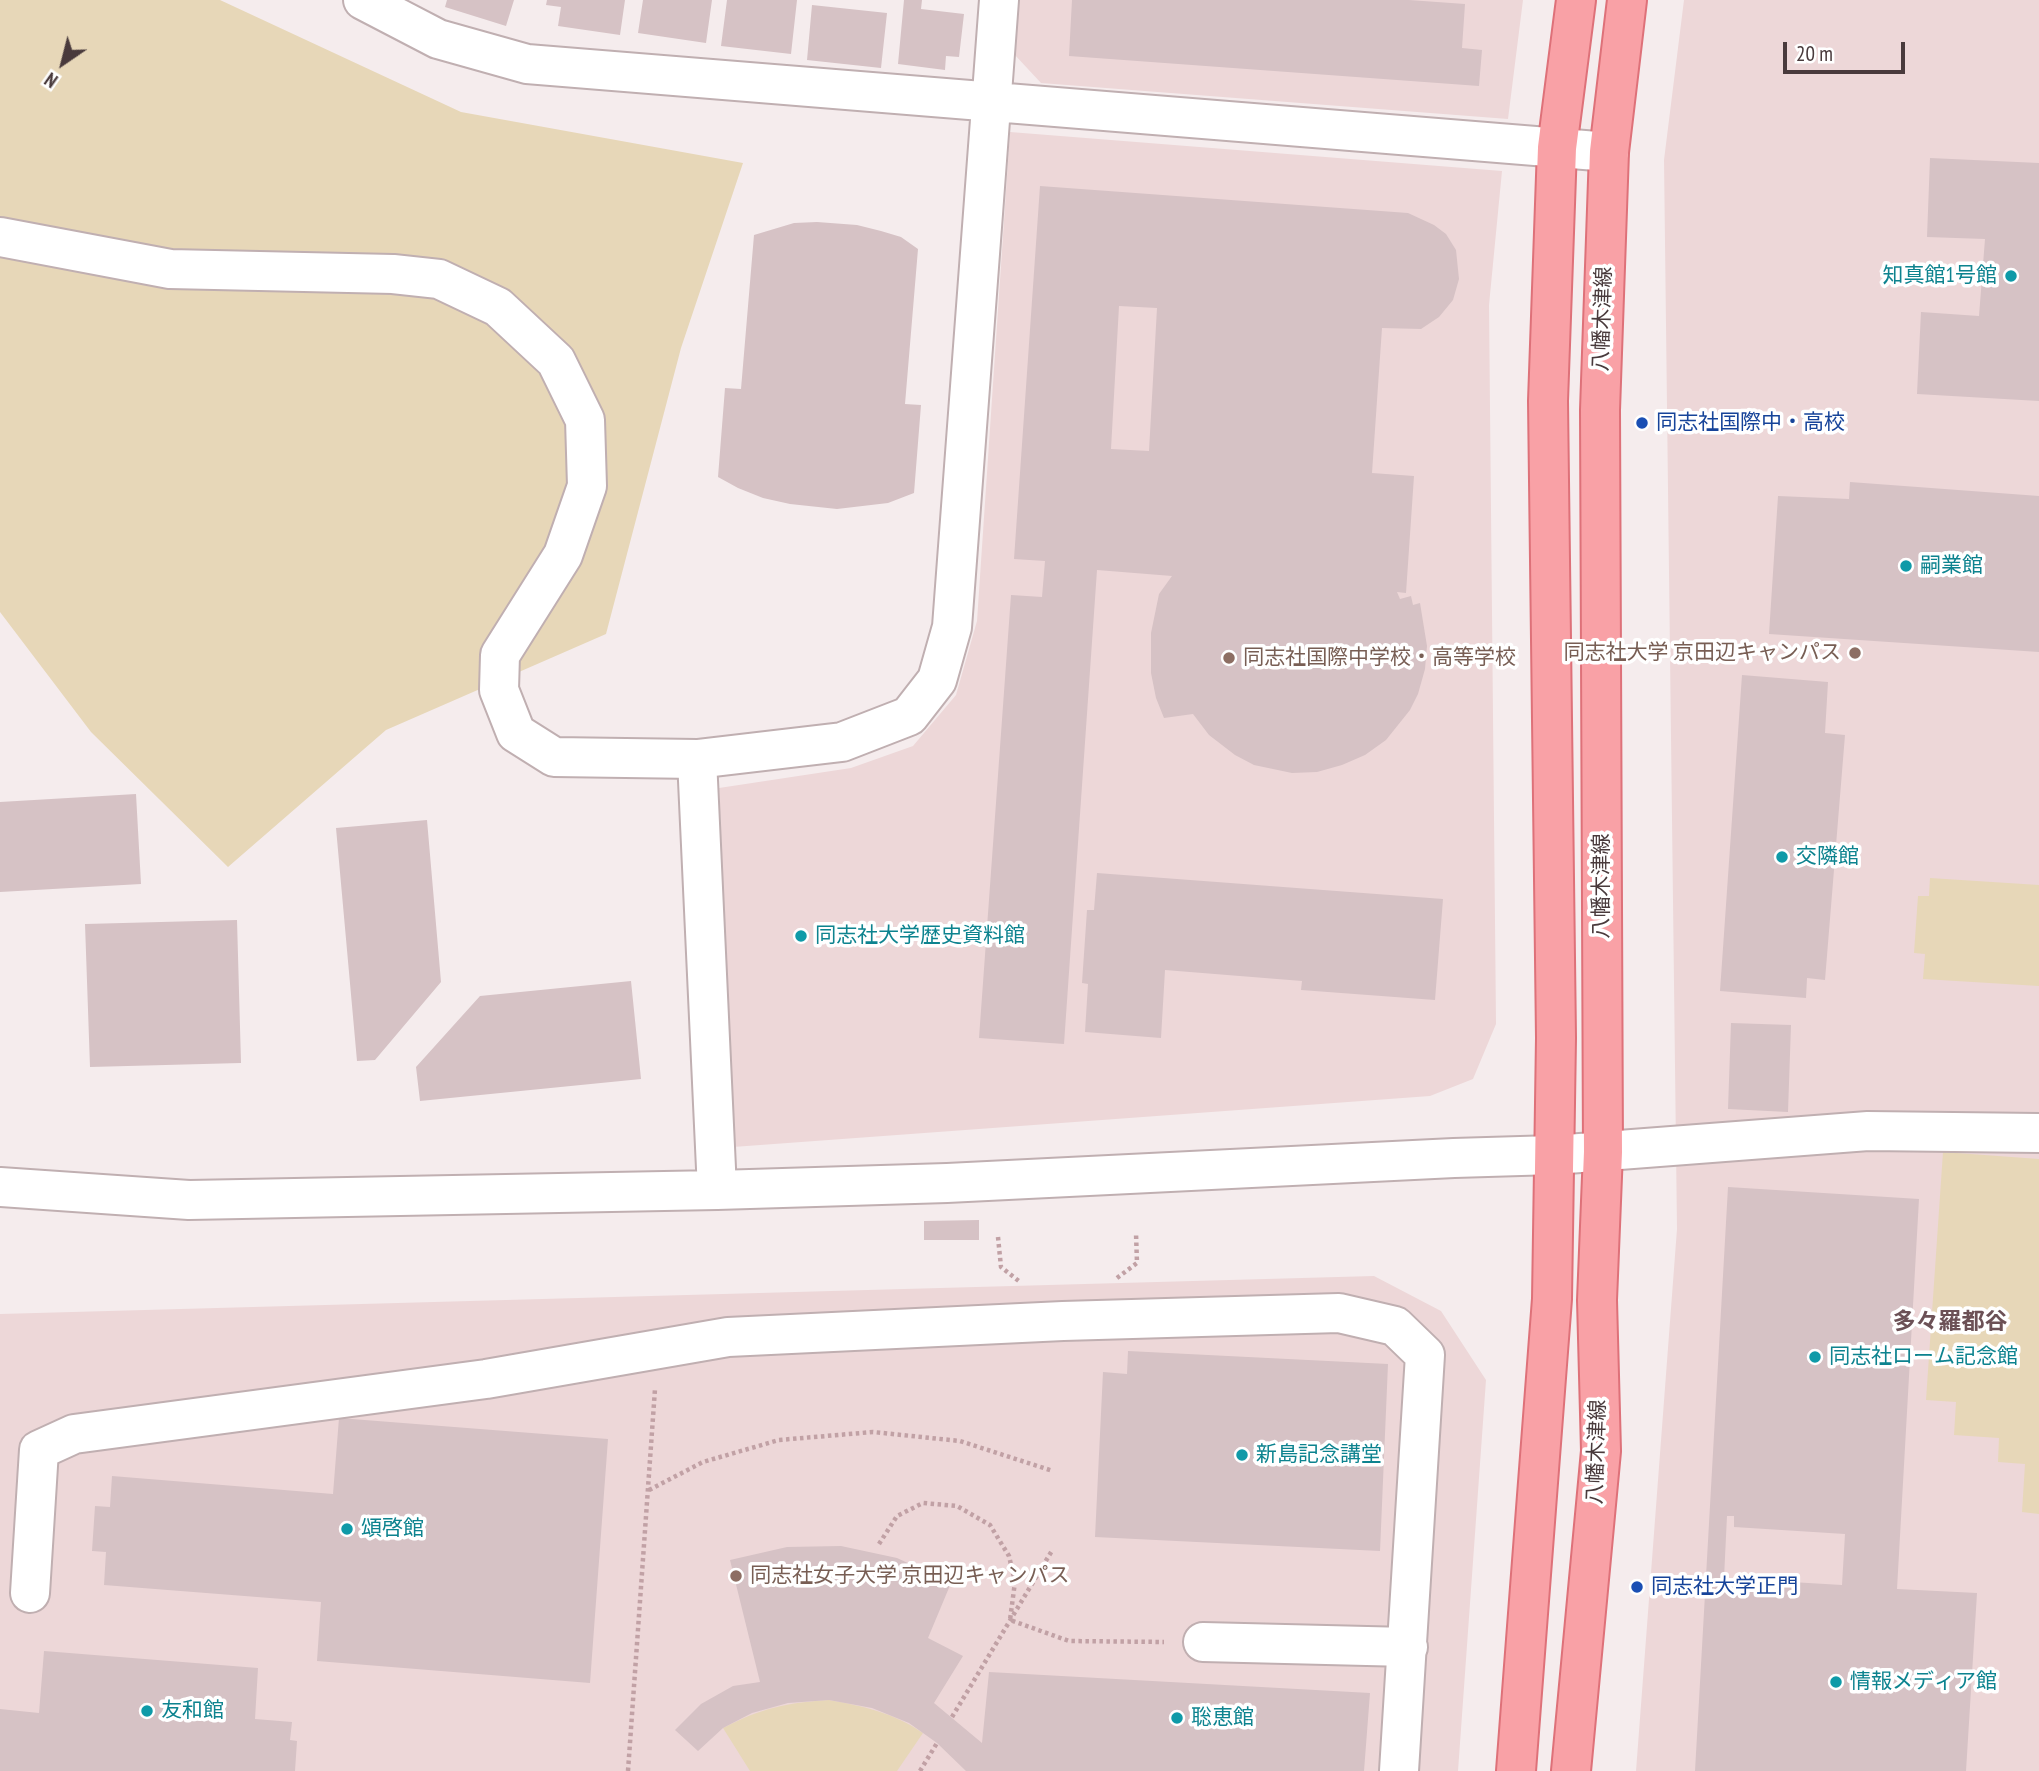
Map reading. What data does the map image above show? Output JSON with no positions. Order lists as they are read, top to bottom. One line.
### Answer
{"streets":{"main road":["八幡木津線"]},"districts":["多々羅都谷"],"places":["知真館1号館","同志社国際中・高校","嗣業館","同志社大学 京田辺キャンパス","同志社国際中学校・高等学校","交隣館","同志社大学歴史資料館","同志社ローム記念館","新島記念講堂","頌啓館","同志社女子大学 京田辺キャンパス","同志社大学正門","情報メディア館","友和館","聡恵館"],"scale_bar":"20 m","north":"bottom left"}
